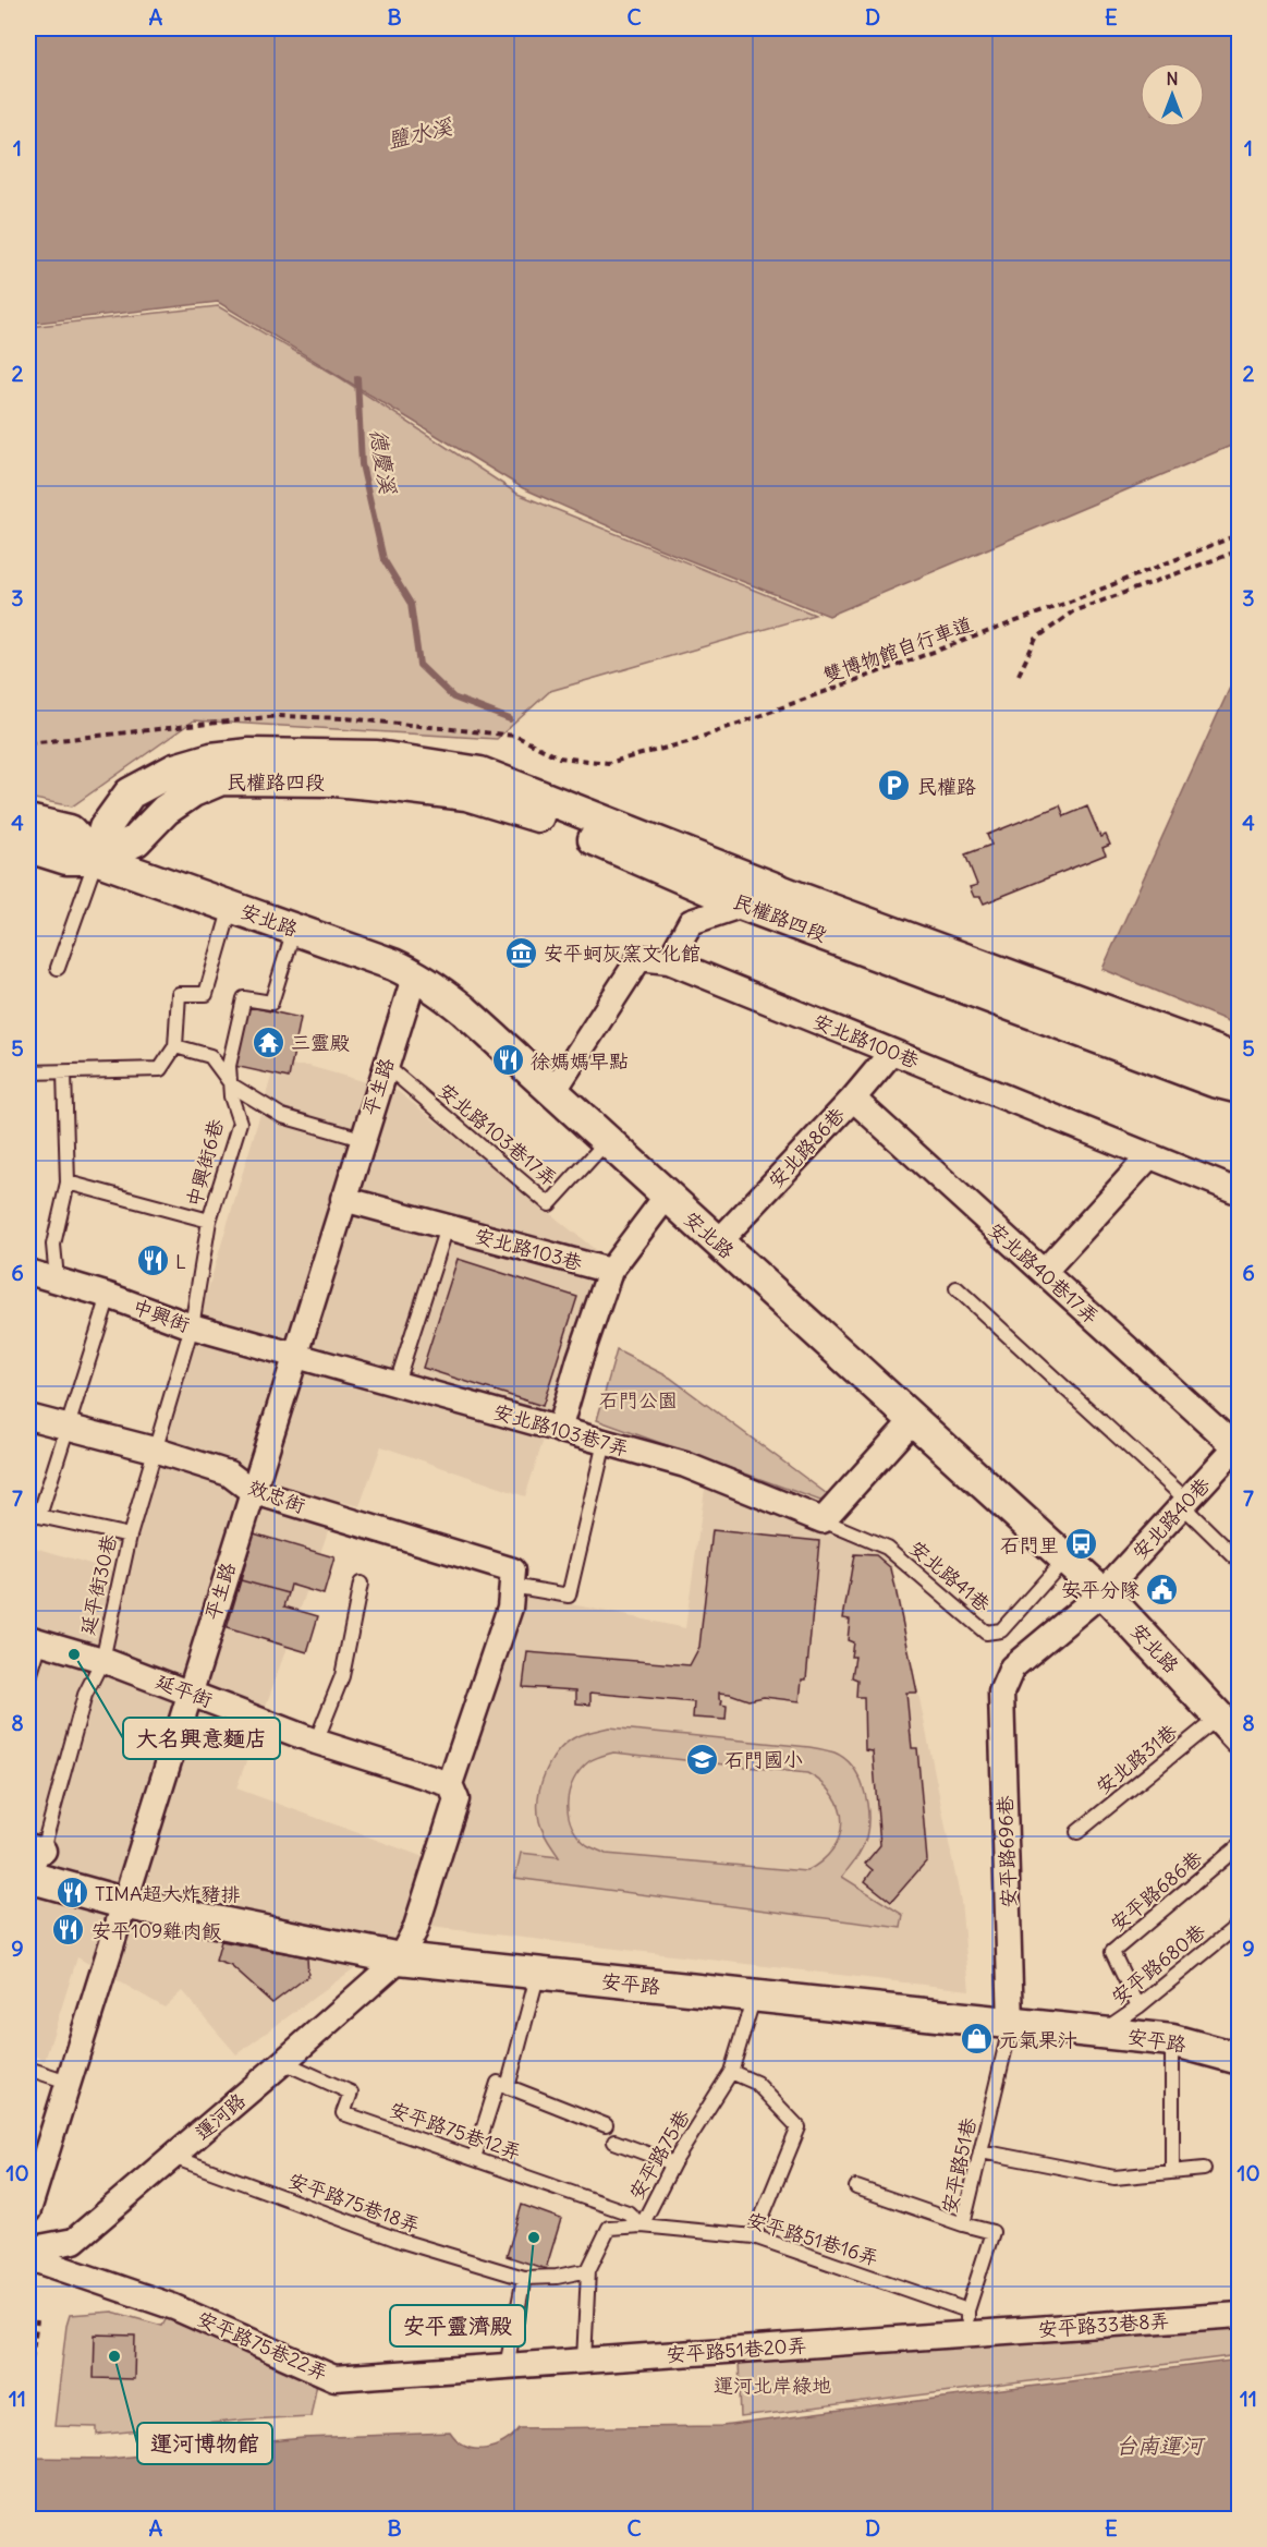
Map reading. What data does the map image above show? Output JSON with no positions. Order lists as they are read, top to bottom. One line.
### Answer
{"streets":{"street":["民權路四段","安北路","安北路100巷","平生路","安北路86巷","安北路103巷","安北路40巷17弄","中興街","安北路103巷7弄","效忠街","安北路40巷","延平街","安平路696巷","安平路","運河路","安平路33巷8弄","安平路75巷22弄","安平路51巷20弄"],"lane":["安北路103巷17弄","中興街6巷","安北路41巷","延平街30巷","安北路31巷","安平路686巷","安平路680巷","安平路75巷12弄","安平路75巷","安平路51巷","安平路75巷18弄","安平路51巷16弄"],"path":["雙博物館自行車道"]},"crossings":[["民權路四段","安北路"],["安北路","安北路100巷"],["安北路","平生路"],["安北路","安北路103巷17弄"],["安北路","安北路86巷"],["安北路","中興街6巷"],["安北路","安北路103巷"],["安北路","安北路40巷"],["安北路","安北路41巷"],["安北路","安北路31巷"],["安北路100巷","安北路86巷"],["平生路","安北路103巷17弄"],["平生路","安北路103巷"],["平生路","中興街"],["平生路","安北路103巷7弄"],["平生路","效忠街"],["平生路","延平街"],["平生路","安平路"],["安北路86巷","安北路40巷17弄"],["中興街6巷","中興街"],["中興街6巷","效忠街"],["中興街6巷","延平街30巷"],["安北路103巷","安北路103巷7弄"],["安北路40巷17弄","安北路40巷"],["中興街","安北路103巷7弄"],["安北路103巷7弄","安北路41巷"],["效忠街","延平街30巷"],["安北路40巷","安平路696巷"],["延平街30巷","延平街"],["延平街30巷","安平路"],["安平路696巷","安平路"],["安平路696巷","安平路51巷"],["安平路686巷","安平路680巷"],["安平路680巷","安平路"],["安平路","運河路"],["安平路","安平路75巷"],["安平路","安平路51巷"],["運河路","安平路75巷12弄"],["運河路","安平路75巷18弄"],["安平路75巷12弄","安平路75巷"],["安平路75巷12弄","安平路51巷16弄"],["安平路75巷","安平路51巷16弄"],["安平路51巷","安平路51巷16弄"],["安平路51巷","安平路33巷8弄"],["安平路51巷","安平路51巷20弄"],["安平路51巷16弄","安平路33巷8弄"],["安平路51巷16弄","安平路51巷20弄"],["安平路33巷8弄","安平路51巷20弄"],["安平路75巷22弄","安平路51巷20弄"]],"water":["鹽水溪","德慶溪","台南運河"],"parks":["石門公園","運河北岸綠地"],"places":{"parking":["民權路"],"museum":["安平蚵灰窯文化館"],"temple":["三靈殿"],"restaurant":["徐媽媽早點","L","TIMA超大炸豬排","安平109雞肉飯"],"bus stop":["石門里"],"public building":["安平分隊"],"other":["大名興意麵店","安平靈濟殿","運河博物館"],"school or university":["石門國小"],"shop":["元氣果汁"]},"north":"top","grid":{"columns":["A","B","C","D","E"],"rows":["1","2","3","4","5","6","7","8","9","10","11"]}}
